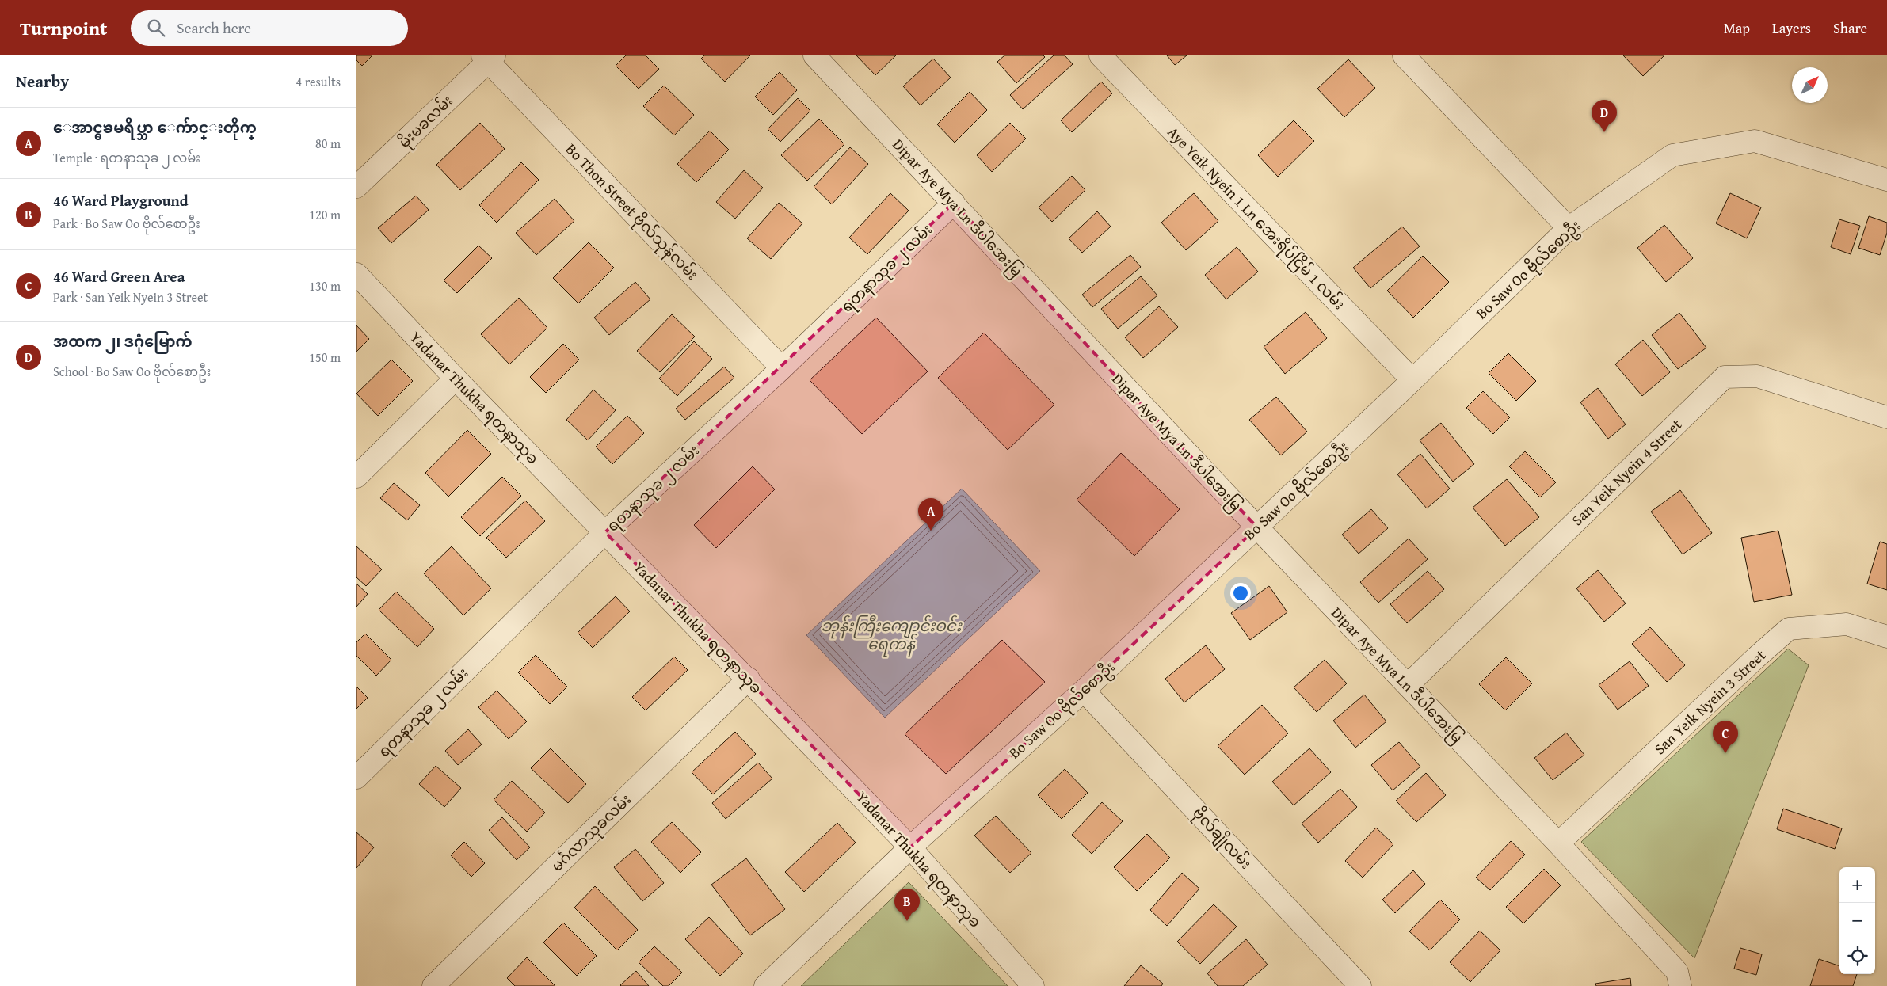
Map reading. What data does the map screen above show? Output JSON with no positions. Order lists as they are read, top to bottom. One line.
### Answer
{"streets":{"street":["မိုးမခလမ်း","Dipar Aye Mya Ln ဒီပါအေးမြ","Bo Thon Street ဗိုလ်သုန်လမ်း","Aye Yeik Nyein 1 Ln အေးရိပ်ငြိမ် 1 လမ်း","ရတနာသုခ ၂ လမ်း","Bo Saw Oo ဗိုလ်စောဦး","Yadanar Thukha ရတနာသုခ","San Yeik Nyein 4 Street","San Yeik Nyein 3 Street","မင်္ဂလာသုခလမ်း","ဗိုလ်ချိုလမ်း"]},"crossings":[["မိုးမခလမ်း","Bo Thon Street ဗိုလ်သုန်လမ်း"],["Dipar Aye Mya Ln ဒီပါအေးမြ","ရတနာသုခ ၂ လမ်း"],["Dipar Aye Mya Ln ဒီပါအေးမြ","Bo Saw Oo ဗိုလ်စောဦး"],["Dipar Aye Mya Ln ဒီပါအေးမြ","San Yeik Nyein 4 Street"],["Dipar Aye Mya Ln ဒီပါအေးမြ","San Yeik Nyein 3 Street"],["Bo Thon Street ဗိုလ်သုန်လမ်း","ရတနာသုခ ၂ လမ်း"],["Aye Yeik Nyein 1 Ln အေးရိပ်ငြိမ် 1 လမ်း","Bo Saw Oo ဗိုလ်စောဦး"],["ရတနာသုခ ၂ လမ်း","Yadanar Thukha ရတနာသုခ"],["Bo Saw Oo ဗိုလ်စောဦး","Yadanar Thukha ရတနာသုခ"],["Bo Saw Oo ဗိုလ်စောဦး","ဗိုလ်ချိုလမ်း"],["Yadanar Thukha ရတနာသုခ","မင်္ဂလာသုခလမ်း"]],"water":["ဘုန်းကြီးကျောင်းဝင်း ရေကန်"],"north":"top right","page":{"header":"Turnpoint","search":"Search here","nav":["Map","Layers","Share"],"heading":["Nearby","4 results"],"pins":["D","A","C","B"],"list":[{"mark":"A","name":"ေအာင္ဓၶမရိပ္သာ ေက်ာင္းတိုက္","note":"Temple · ရတနာသုခ ၂ လမ်း","value":"80 m"},{"mark":"B","name":"46 Ward Playground","note":"Park · Bo Saw Oo ဗိုလ်စောဦး","value":"120 m"},{"mark":"C","name":"46 Ward Green Area","note":"Park · San Yeik Nyein 3 Street","value":"130 m"},{"mark":"D","name":"အထက ၂၊ ဒဂုံမြောက်","note":"School · Bo Saw Oo ဗိုလ်စောဦး","value":"150 m"}],"map_buttons":["+","−"]}}
